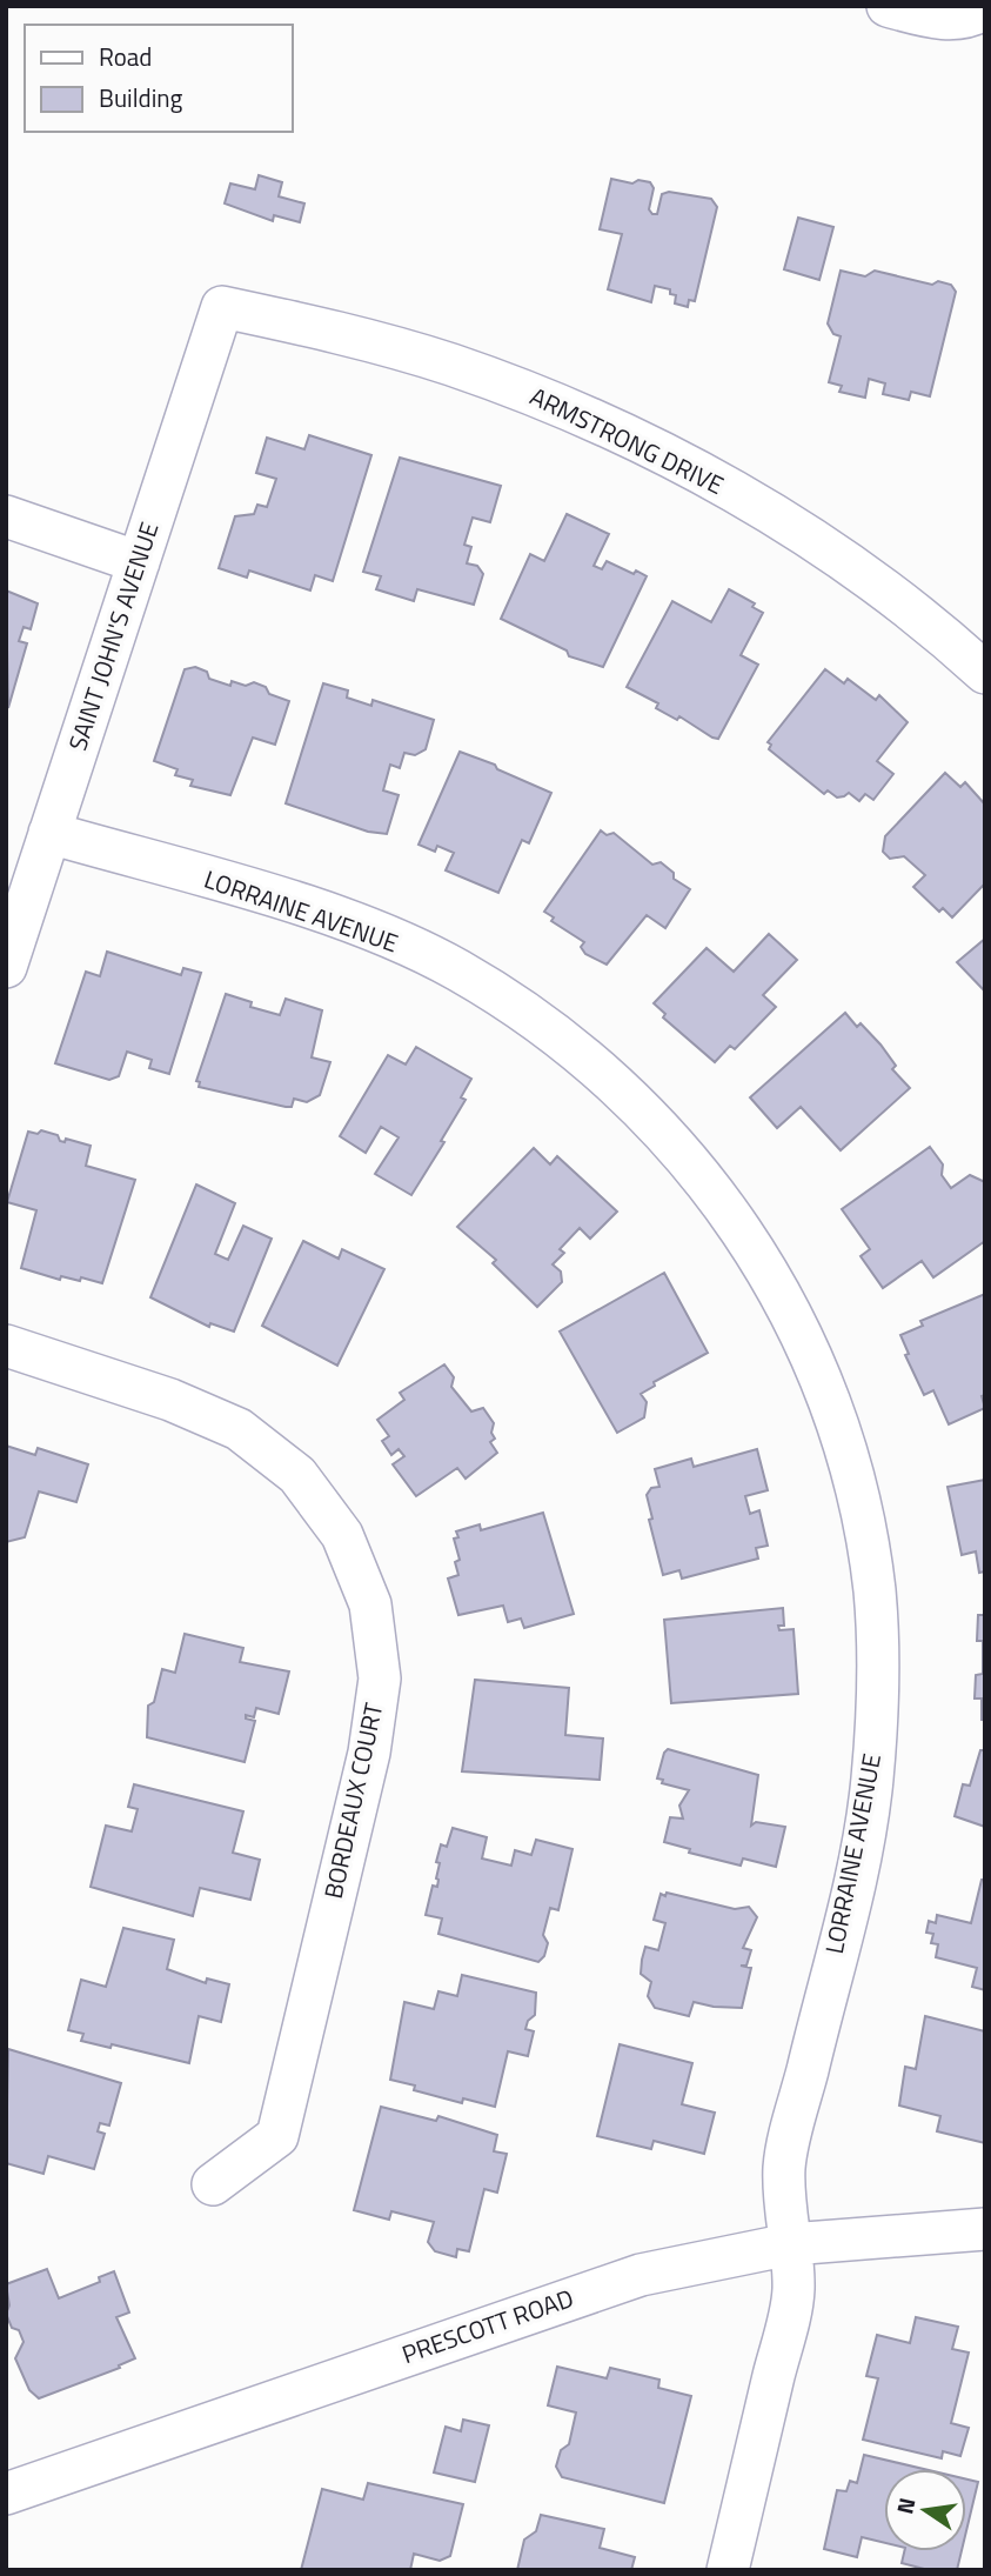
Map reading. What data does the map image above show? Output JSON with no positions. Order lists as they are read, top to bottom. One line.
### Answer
{"streets":{"street":["ARMSTRONG DRIVE","SAINT JOHN'S AVENUE","LORRAINE AVENUE","BORDEAUX COURT","PRESCOTT ROAD"]},"crossings":[["ARMSTRONG DRIVE","SAINT JOHN'S AVENUE"],["SAINT JOHN'S AVENUE","LORRAINE AVENUE"],["LORRAINE AVENUE","PRESCOTT ROAD"]],"legend":["Road","Building"],"north":"left"}
